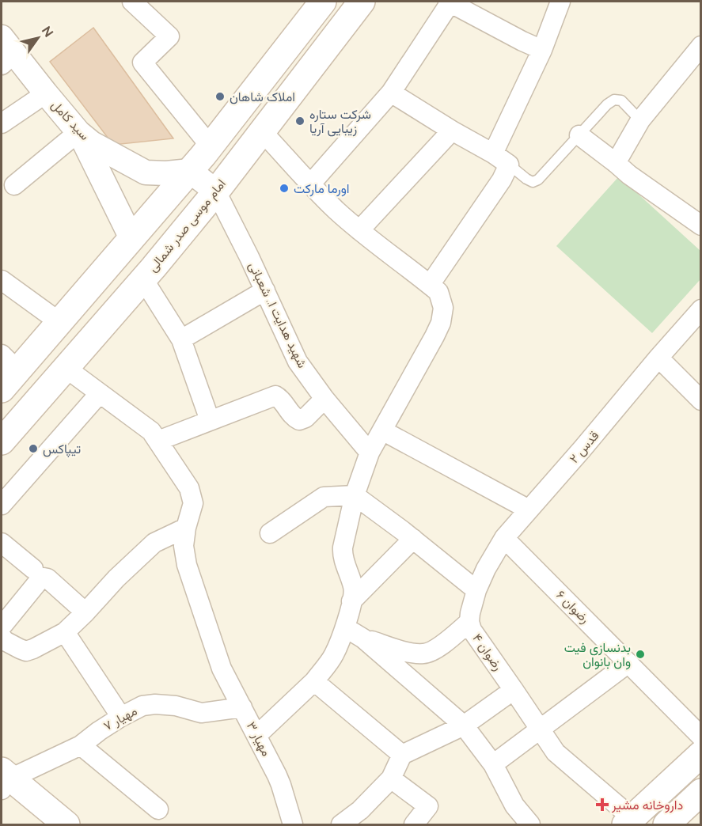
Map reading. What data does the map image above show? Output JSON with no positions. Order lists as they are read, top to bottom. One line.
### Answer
{"streets":{"main road":["امام موسی صدر شمالی"],"street":["سید کامل","شهید هدایت ا.. شعبانی","قدس ۲","رضوان ۶","رضوان ۴","مهیار ۷","مهیار ۳"]},"crossings":[["امام موسی صدر شمالی","شهید هدایت ا.. شعبانی"],["امام موسی صدر شمالی","مهیار ۳"],["قدس ۲","رضوان ۶"],["قدس ۲","رضوان ۴"],["مهیار ۷","مهیار ۳"]],"places":{"other":["املاک شاهان","شرکت ستاره زیبایی آریا","اورما مارکت","تیپاکس","بدنسازی فیت وان بانوان"],"health":["داروخانه مشیر"]},"north":"top right"}
